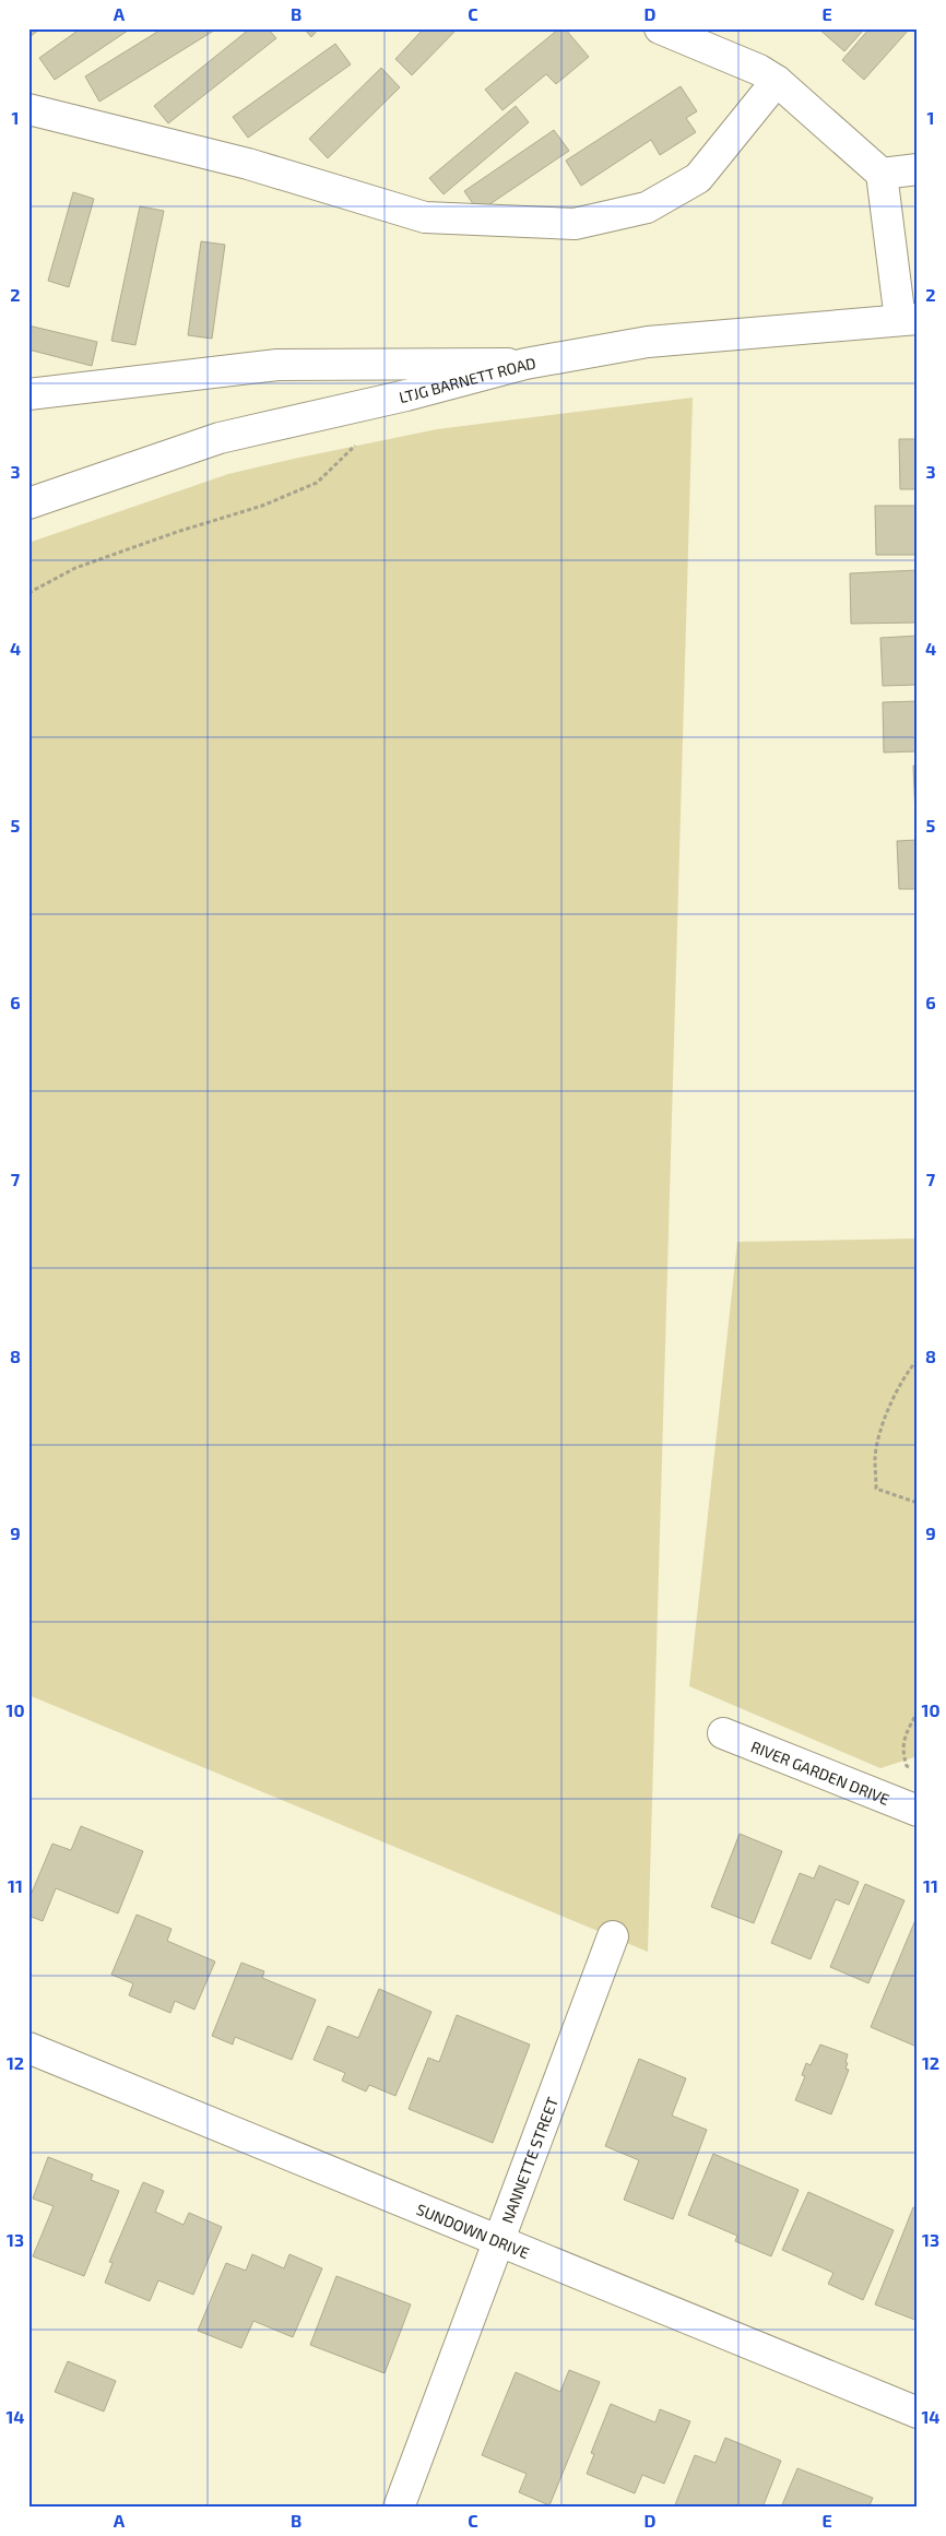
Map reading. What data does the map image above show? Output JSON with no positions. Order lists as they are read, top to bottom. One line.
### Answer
{"streets":{"street":["LTJG BARNETT ROAD","RIVER GARDEN DRIVE","NANNETTE STREET","SUNDOWN DRIVE"]},"crossings":[["NANNETTE STREET","SUNDOWN DRIVE"]],"grid":{"columns":["A","B","C","D","E"],"rows":["1","2","3","4","5","6","7","8","9","10","11","12","13","14"]}}
